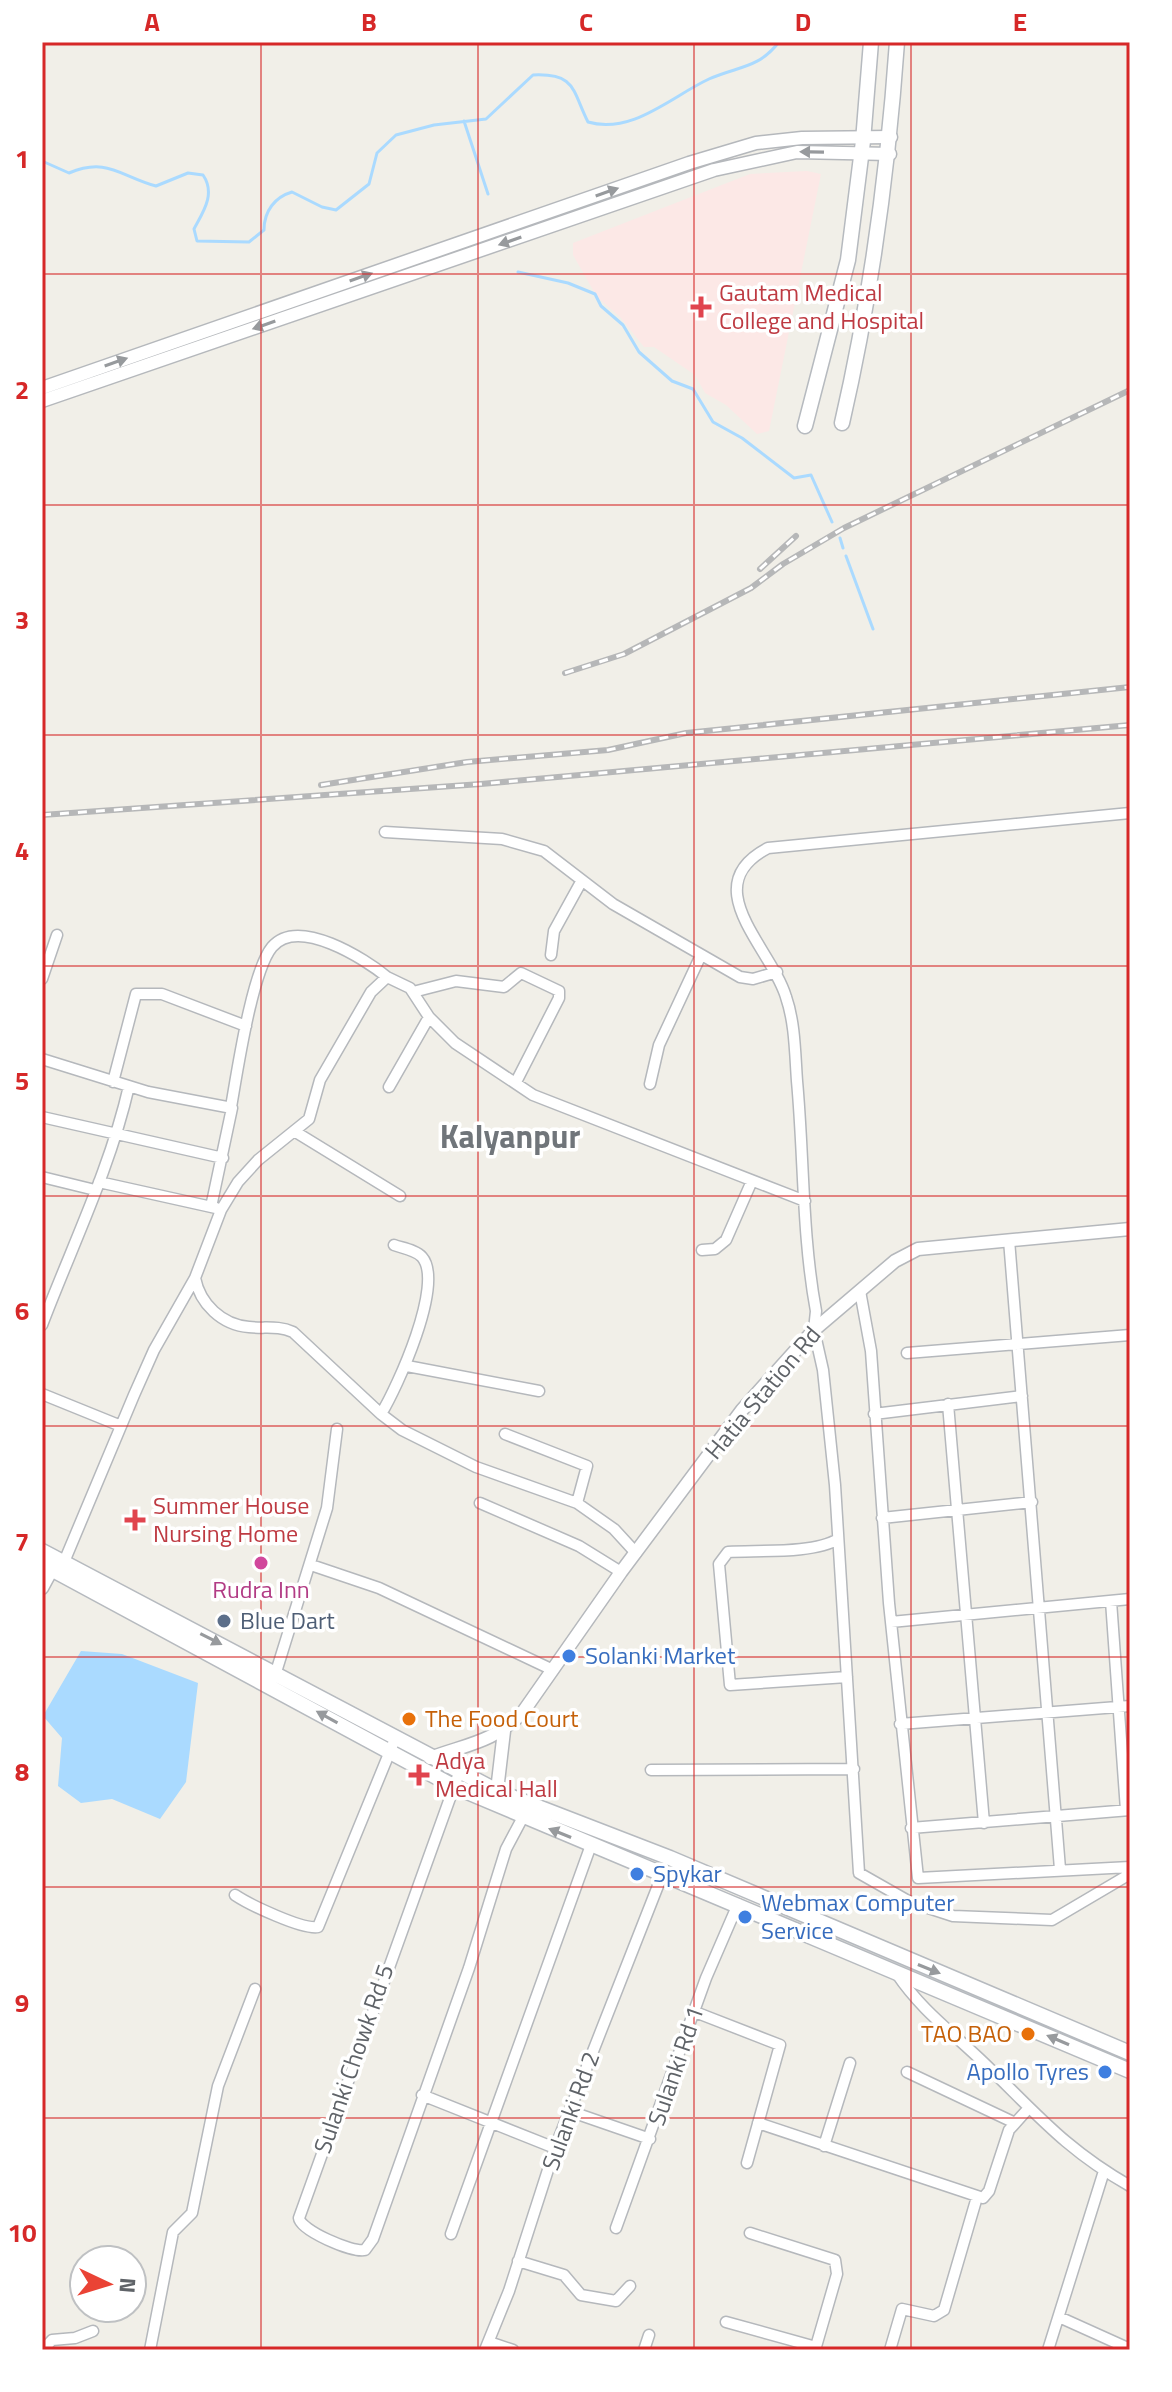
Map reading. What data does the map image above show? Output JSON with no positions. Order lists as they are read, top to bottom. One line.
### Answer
{"streets":{"street":["Hatia Station Rd","Sulanki Chowk Rd 5","Sulanki Rd 1","Sulanki Rd 2"]},"districts":["Kalyanpur"],"places":{"health":["Gautam Medical College and Hospital","Summer House Nursing Home","Adya Medical Hall"],"other":["Rudra Inn","Blue Dart","Solanki Market","The Food Court","Spykar","Webmax Computer Service","TAO BAO","Apollo Tyres"]},"north":"right","grid":{"columns":["A","B","C","D","E"],"rows":["1","2","3","4","5","6","7","8","9","10"]}}
